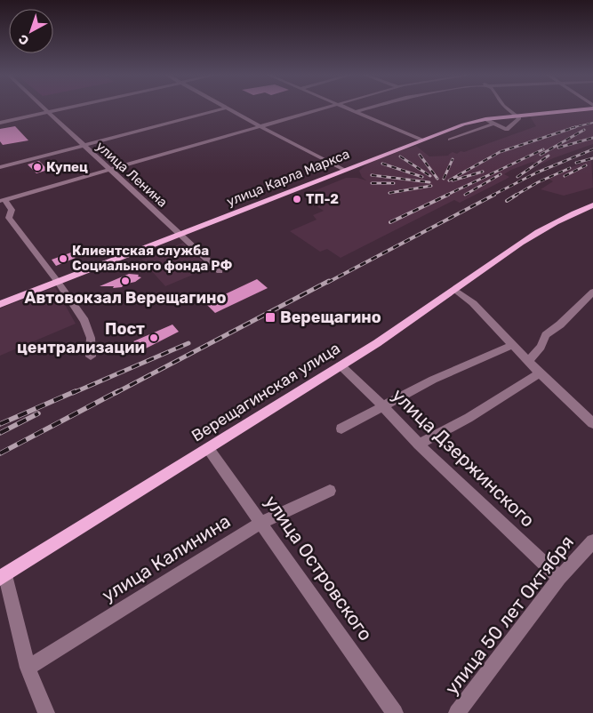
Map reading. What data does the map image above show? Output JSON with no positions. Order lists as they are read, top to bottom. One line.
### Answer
{"streets":{"main road":["улица Карла Маркса","Верещагинская улица"],"street":["улица Ленина","улица Дзержинского","улица Калинина","улица Островского","улица 50 лет Октября"]},"crossings":[["улица Ленина","улица Карла Маркса"],["Верещагинская улица","улица Дзержинского"],["Верещагинская улица","улица Островского"],["улица Дзержинского","улица 50 лет Октября"],["улица Калинина","улица Островского"]],"places":{"other":["Купец","ТП-2","Клиентская служба Социального фонда РФ","Автовокзал Верещагино","Пост централизации"],"transit":["Верещагино"]},"north":"bottom left"}
